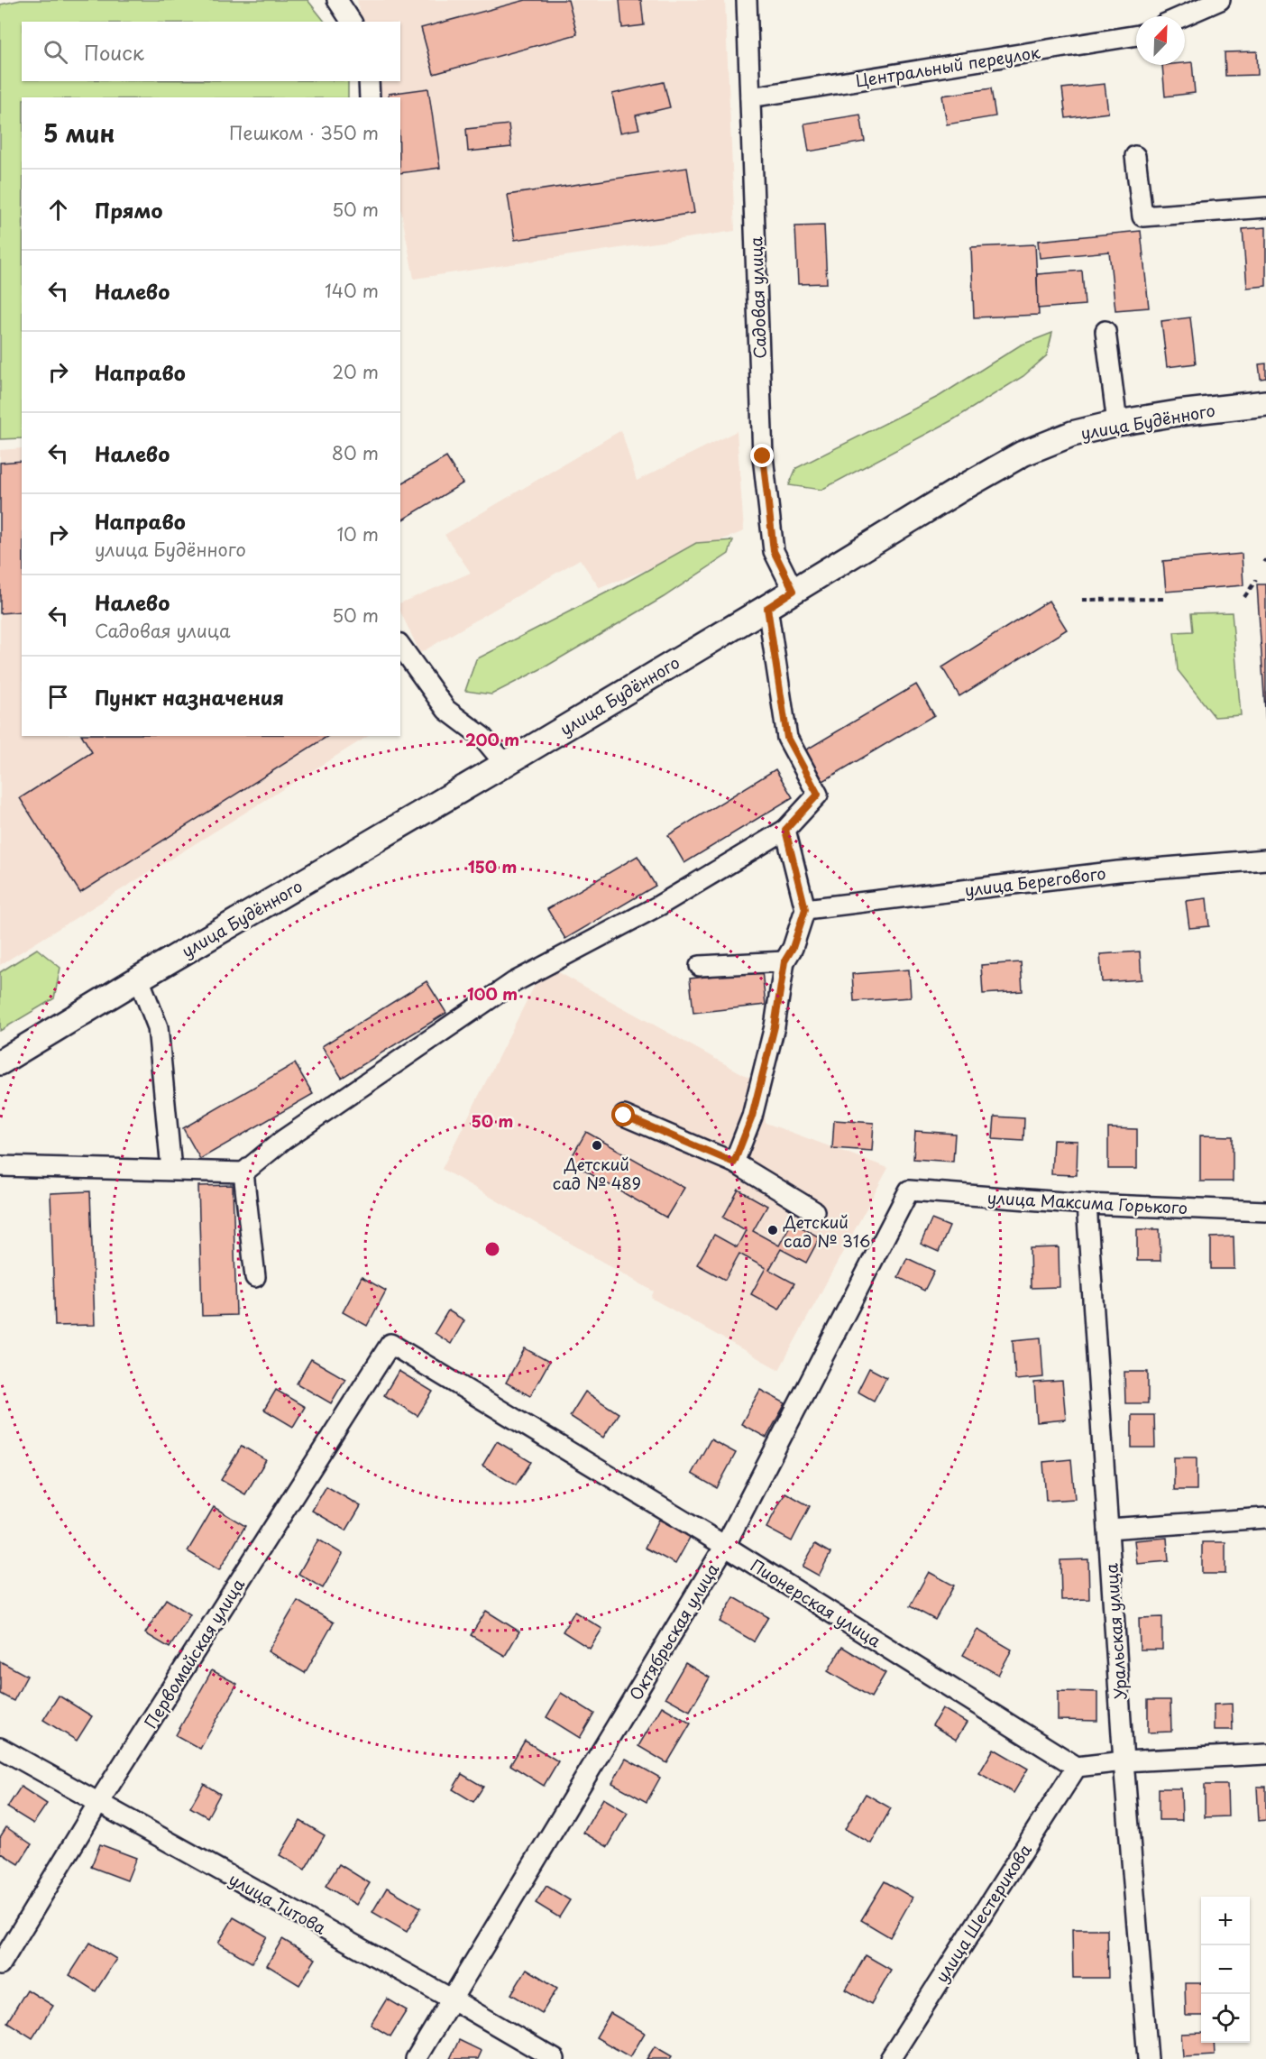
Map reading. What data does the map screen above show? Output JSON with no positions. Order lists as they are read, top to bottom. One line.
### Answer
{"streets":{"main road":["улица Будённого"],"street":["Центральный переулок","Садовая улица","улица Берегового","улица Максима Горького","Пионерская улица","Октябрьская улица","Уральская улица","Первомайская улица","улица Титова","улица Шестерикова"]},"crossings":[["Центральный переулок","Садовая улица"],["Садовая улица","улица Будённого"],["улица Максима Горького","Октябрьская улица"],["улица Максима Горького","Уральская улица"],["Пионерская улица","Октябрьская улица"],["Пионерская улица","Первомайская улица"],["Пионерская улица","улица Шестерикова"],["Октябрьская улица","улица Титова"],["Первомайская улица","улица Титова"]],"places":["Детский сад № 489","Детский сад № 316"],"north":"top right","page":{"search":"Поиск","heading":["5 мин","Пешком · 350 m"],"list":[["Прямо","50 m"],["Налево","140 m"],["Направо","20 m"],["Налево","80 m"],["Направо","улица Будённого","10 m"],["Налево","Садовая улица","50 m"],"Пункт назначения"],"map_buttons":["+","−"]},"rings":["200 m","150 m","100 m","50 m"]}
